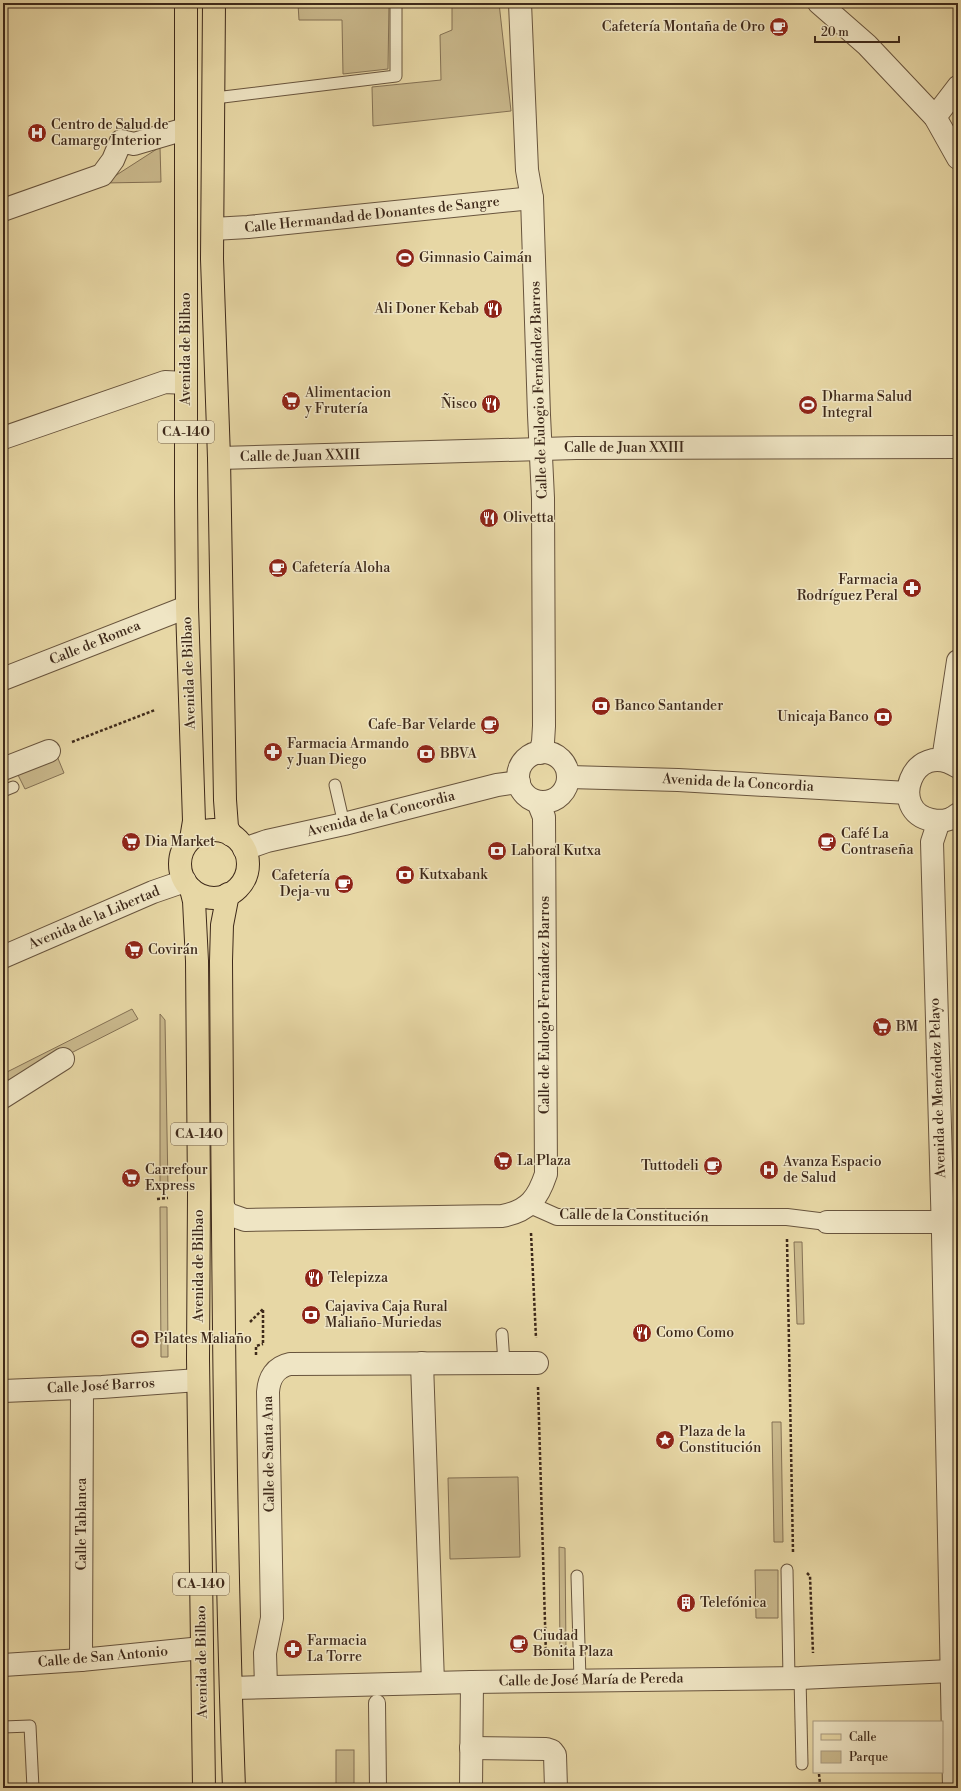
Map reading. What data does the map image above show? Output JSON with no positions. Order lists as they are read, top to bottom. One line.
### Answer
{"streets":{"main road":["Avenida de Bilbao","CA-140"],"street":["Calle Hermandad de Donantes de Sangre","Calle de Eulogio Fernández Barros","Calle de Juan XXIII","Calle de Romea","Avenida de la Concordia","Avenida de la Libertad","Avenida de Menéndez Pelayo","Calle de la Constitución","Calle José Barros","Calle de Santa Ana","Calle Tablanca","Calle de San Antonio","Calle de José María de Pereda"]},"crossings":[["Calle Hermandad de Donantes de Sangre","Avenida de Bilbao"],["Calle Hermandad de Donantes de Sangre","Calle de Eulogio Fernández Barros"],["Avenida de Bilbao","CA-140"],["Avenida de Bilbao","Calle de Juan XXIII"],["Avenida de Bilbao","Calle de Romea"],["Avenida de Bilbao","Avenida de la Concordia"],["Avenida de Bilbao","Avenida de la Libertad"],["Avenida de Bilbao","Calle José Barros"],["Avenida de Bilbao","Calle de San Antonio"],["Avenida de Bilbao","Calle de José María de Pereda"],["Calle de Eulogio Fernández Barros","Calle de Juan XXIII"],["Calle de Eulogio Fernández Barros","Avenida de la Concordia"],["Calle de Eulogio Fernández Barros","Calle de la Constitución"],["CA-140","Avenida de la Concordia"],["CA-140","Avenida de la Libertad"],["Avenida de la Concordia","Avenida de la Libertad"],["Avenida de Menéndez Pelayo","Calle de la Constitución"],["Avenida de Menéndez Pelayo","Calle de José María de Pereda"],["Calle José Barros","Calle Tablanca"],["Calle de Santa Ana","Calle de José María de Pereda"],["Calle Tablanca","Calle de San Antonio"]],"places":{"cafe":["Cafetería Montaña de Oro","Cafetería Aloha","Cafe-Bar Velarde","Café La Contraseña","Cafetería Deja-vu","Tuttodeli","Ciudad Bonita Plaza"],"hospital":["Centro de Salud de Camargo Interior","Avanza Espacio de Salud"],"sports":["Gimnasio Caimán","Dharma Salud Integral","Pilates Maliaño"],"restaurant":["Ali Doner Kebab","Ñisco","Olivetta","Telepizza","Como Como"],"supermarket":["Alimentacion y Frutería","Dia Market","Covirán","BM","La Plaza","Carrefour Express"],"pharmacy":["Farmacia Rodríguez Peral","Farmacia Armando y Juan Diego","Farmacia La Torre"],"bank":["Banco Santander","Unicaja Banco","BBVA","Laboral Kutxa","Kutxabank","Cajaviva Caja Rural Maliaño-Muriedas"],"place":["Plaza de la Constitución"],"building":["Telefónica"]},"legend":["Calle","Parque"],"scale_bar":"20 m"}
